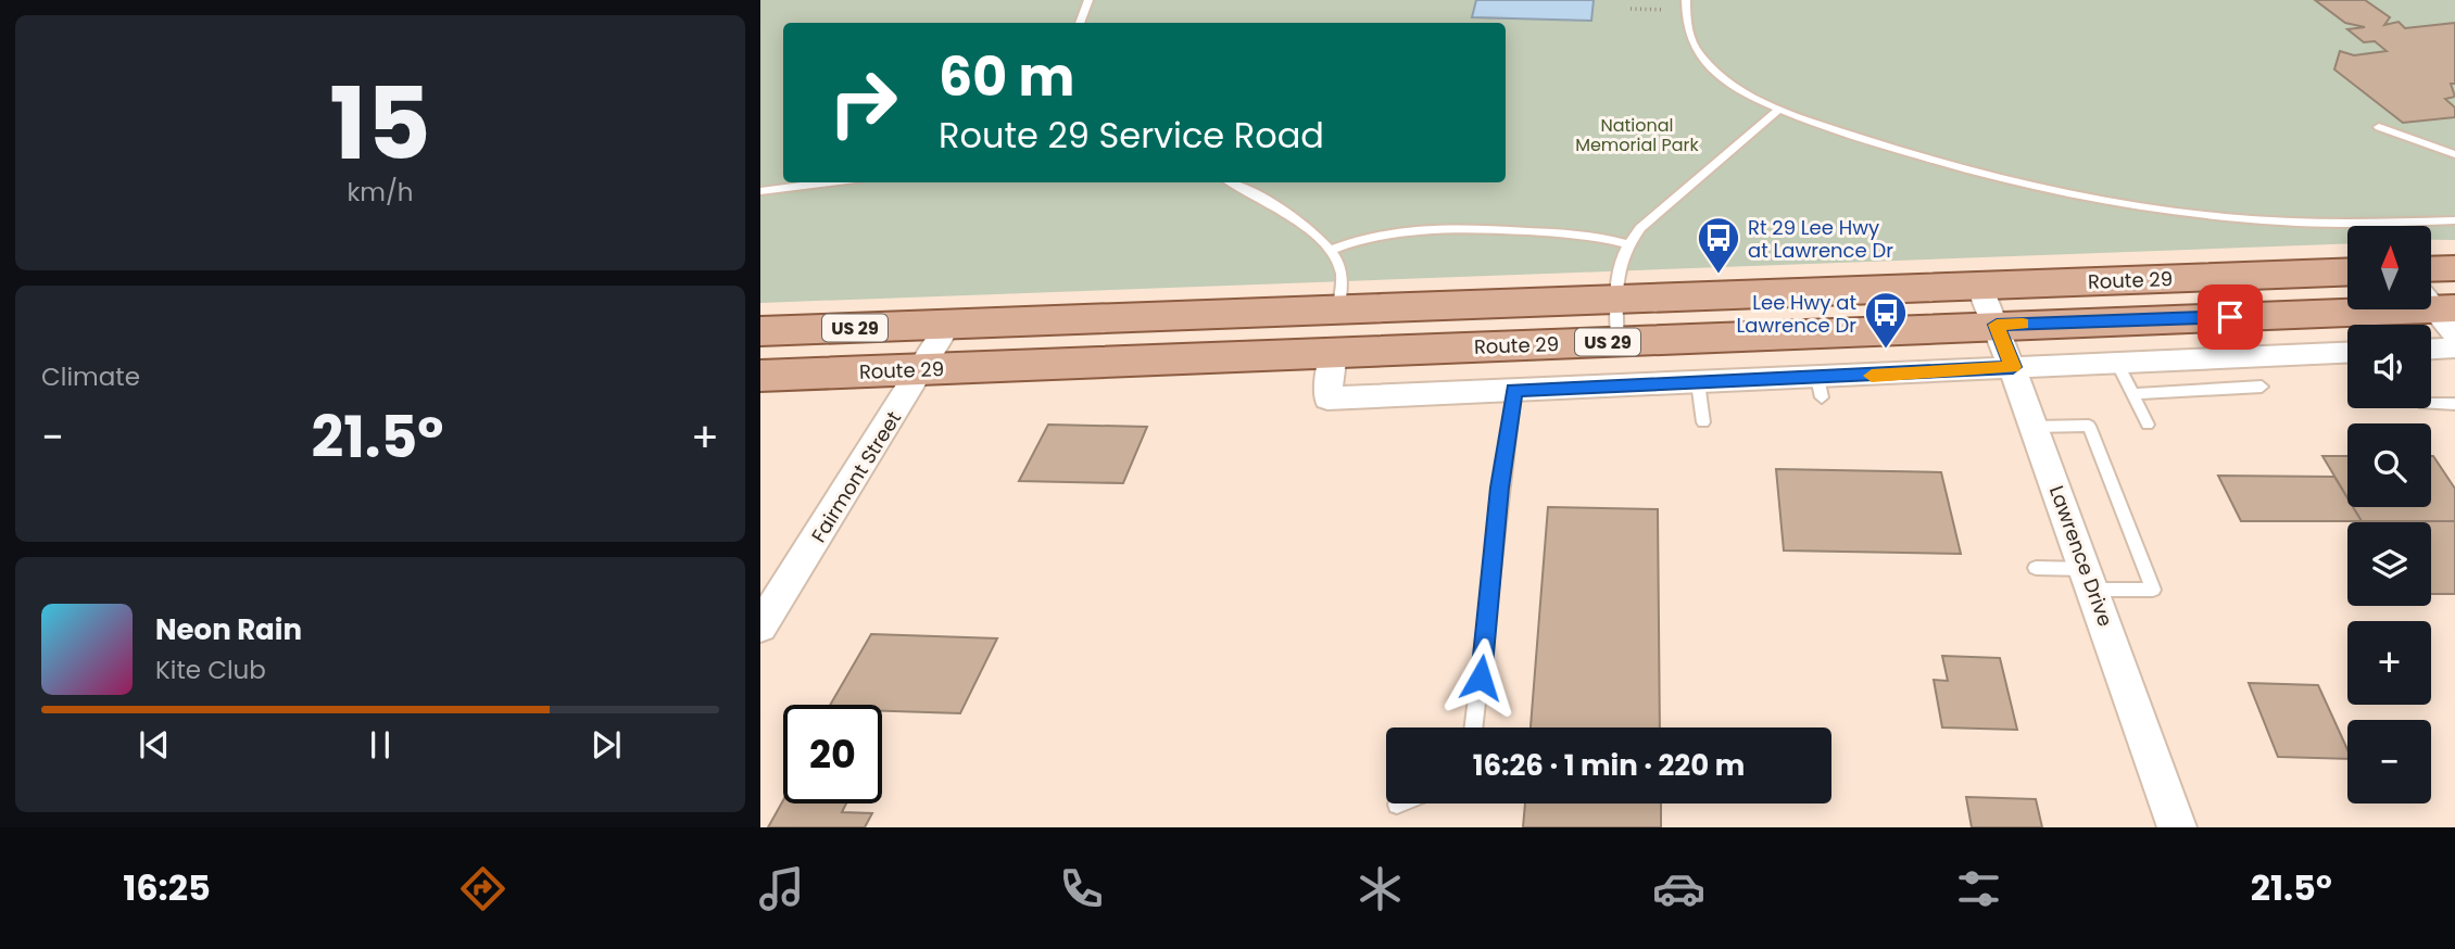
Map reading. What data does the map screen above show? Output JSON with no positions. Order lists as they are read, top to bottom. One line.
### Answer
{"streets":{"main road":["Route 29","US 29"],"street":["Fairmont Street","Lawrence Drive"]},"crossings":[["Route 29","Fairmont Street"],["Route 29","Lawrence Drive"]],"parks":["National Memorial Park"],"places":{"bus stop":["Rt 29 Lee Hwy at Lawrence Dr","Lee Hwy at Lawrence Dr"]},"north":"top","page":{"tile":[["15","km/h"],"Climate"],"turn":["60 m","Route 29 Service Road"],"map_buttons":["+","−"],"heat":["−","21.5°","+"],"song":["Neon Rain","Kite Club"],"limit":"20","trip":"16:26 · 1 min · 220 m","tabs":["16:25","21.5°"]}}
